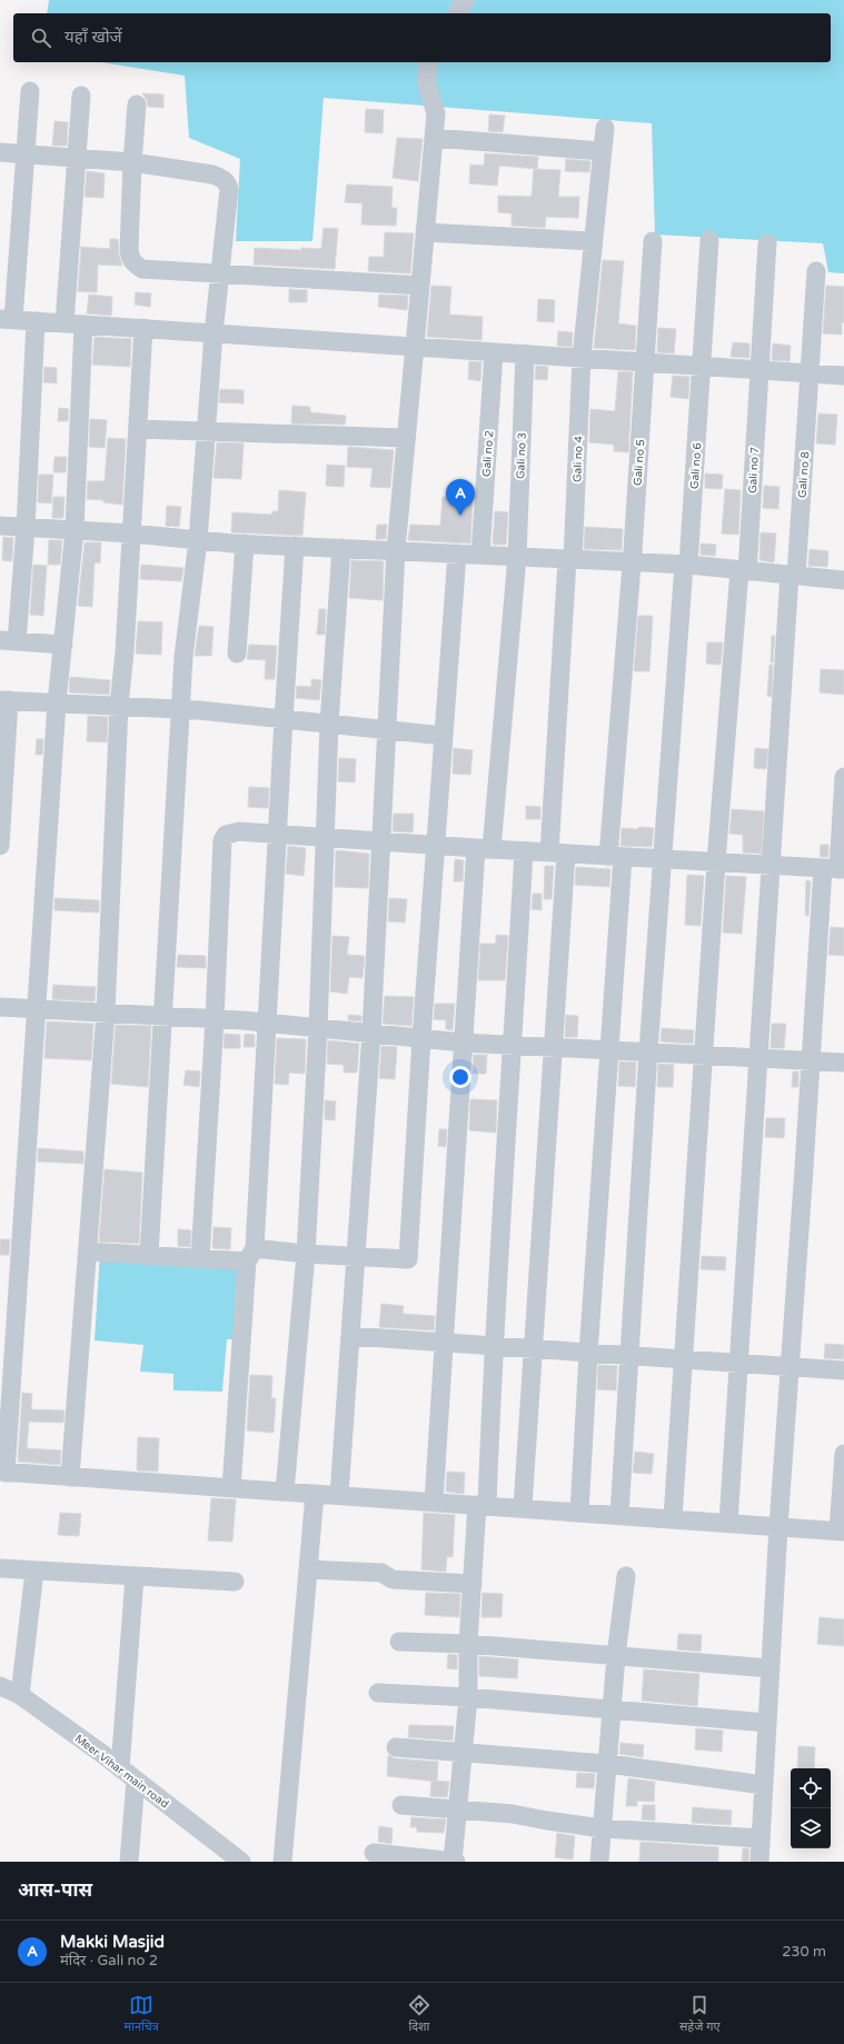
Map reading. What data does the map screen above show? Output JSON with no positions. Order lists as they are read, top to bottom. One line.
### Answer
{"streets":{"street":["Gali no 2","Gali no 3","Gali no 4","Gali no 5","Gali no 6","Gali no 7","Gali no 8","Meer Vihar main road"]},"page":{"search":"यहाँ खोजें","pins":"A","heading":"आस-पास","list":[{"mark":"A","name":"Makki Masjid","note":"मंदिर · Gali no 2","value":"230 m"}],"nav":["मानचित्र","दिशा","सहेजे गए"]}}
